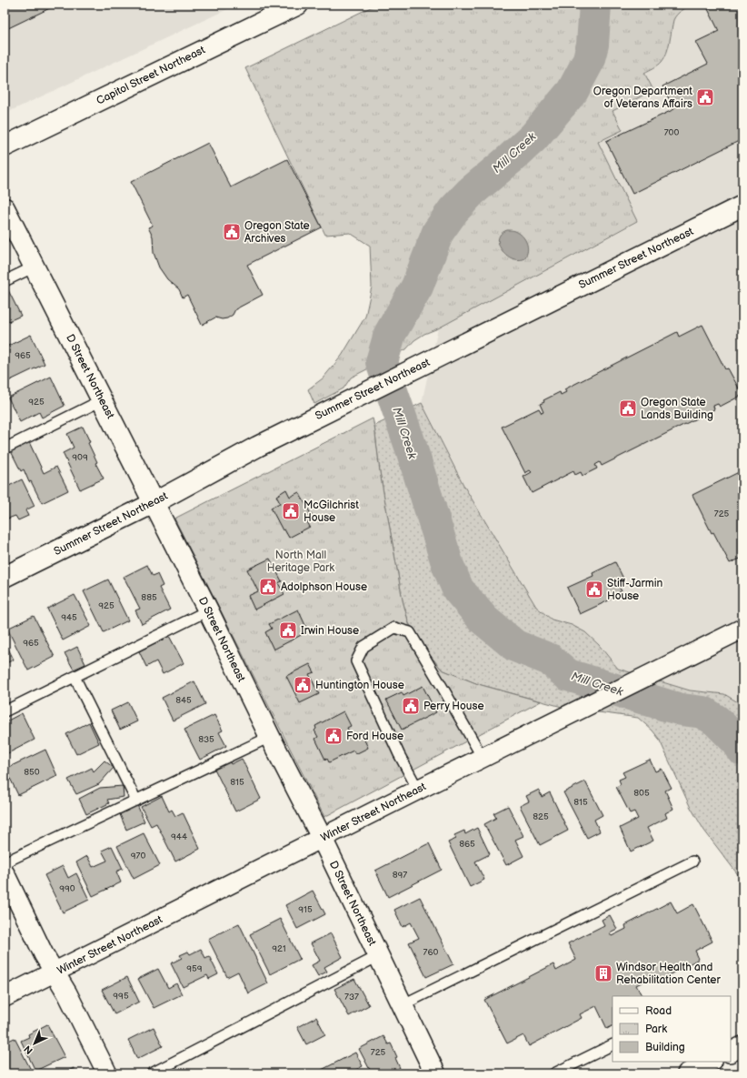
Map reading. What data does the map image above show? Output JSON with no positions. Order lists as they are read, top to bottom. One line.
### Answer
{"streets":{"main road":["Capitol Street Northeast","Summer Street Northeast","D Street Northeast"],"street":["Winter Street Northeast"]},"crossings":[["Summer Street Northeast","D Street Northeast"],["D Street Northeast","Winter Street Northeast"]],"water":["Mill Creek"],"parks":["North Mall Heritage Park"],"places":{"public building":["Oregon Department of Veterans Affairs","Oregon State Archives","Oregon State Lands Building","McGilchrist House","Adolphson House","Stiff-Jarmin House","Irwin House","Huntington House","Perry House","Ford House"],"building":["Windsor Health and Rehabilitation Center"]},"house_numbers":["700","965","925","909","725","885","925","945","965","845","835","850","815","805","815","825","944","865","970","897","990","915","921","760","959","995","737","725"],"legend":["Road","Park","Building"],"north":"bottom left"}
